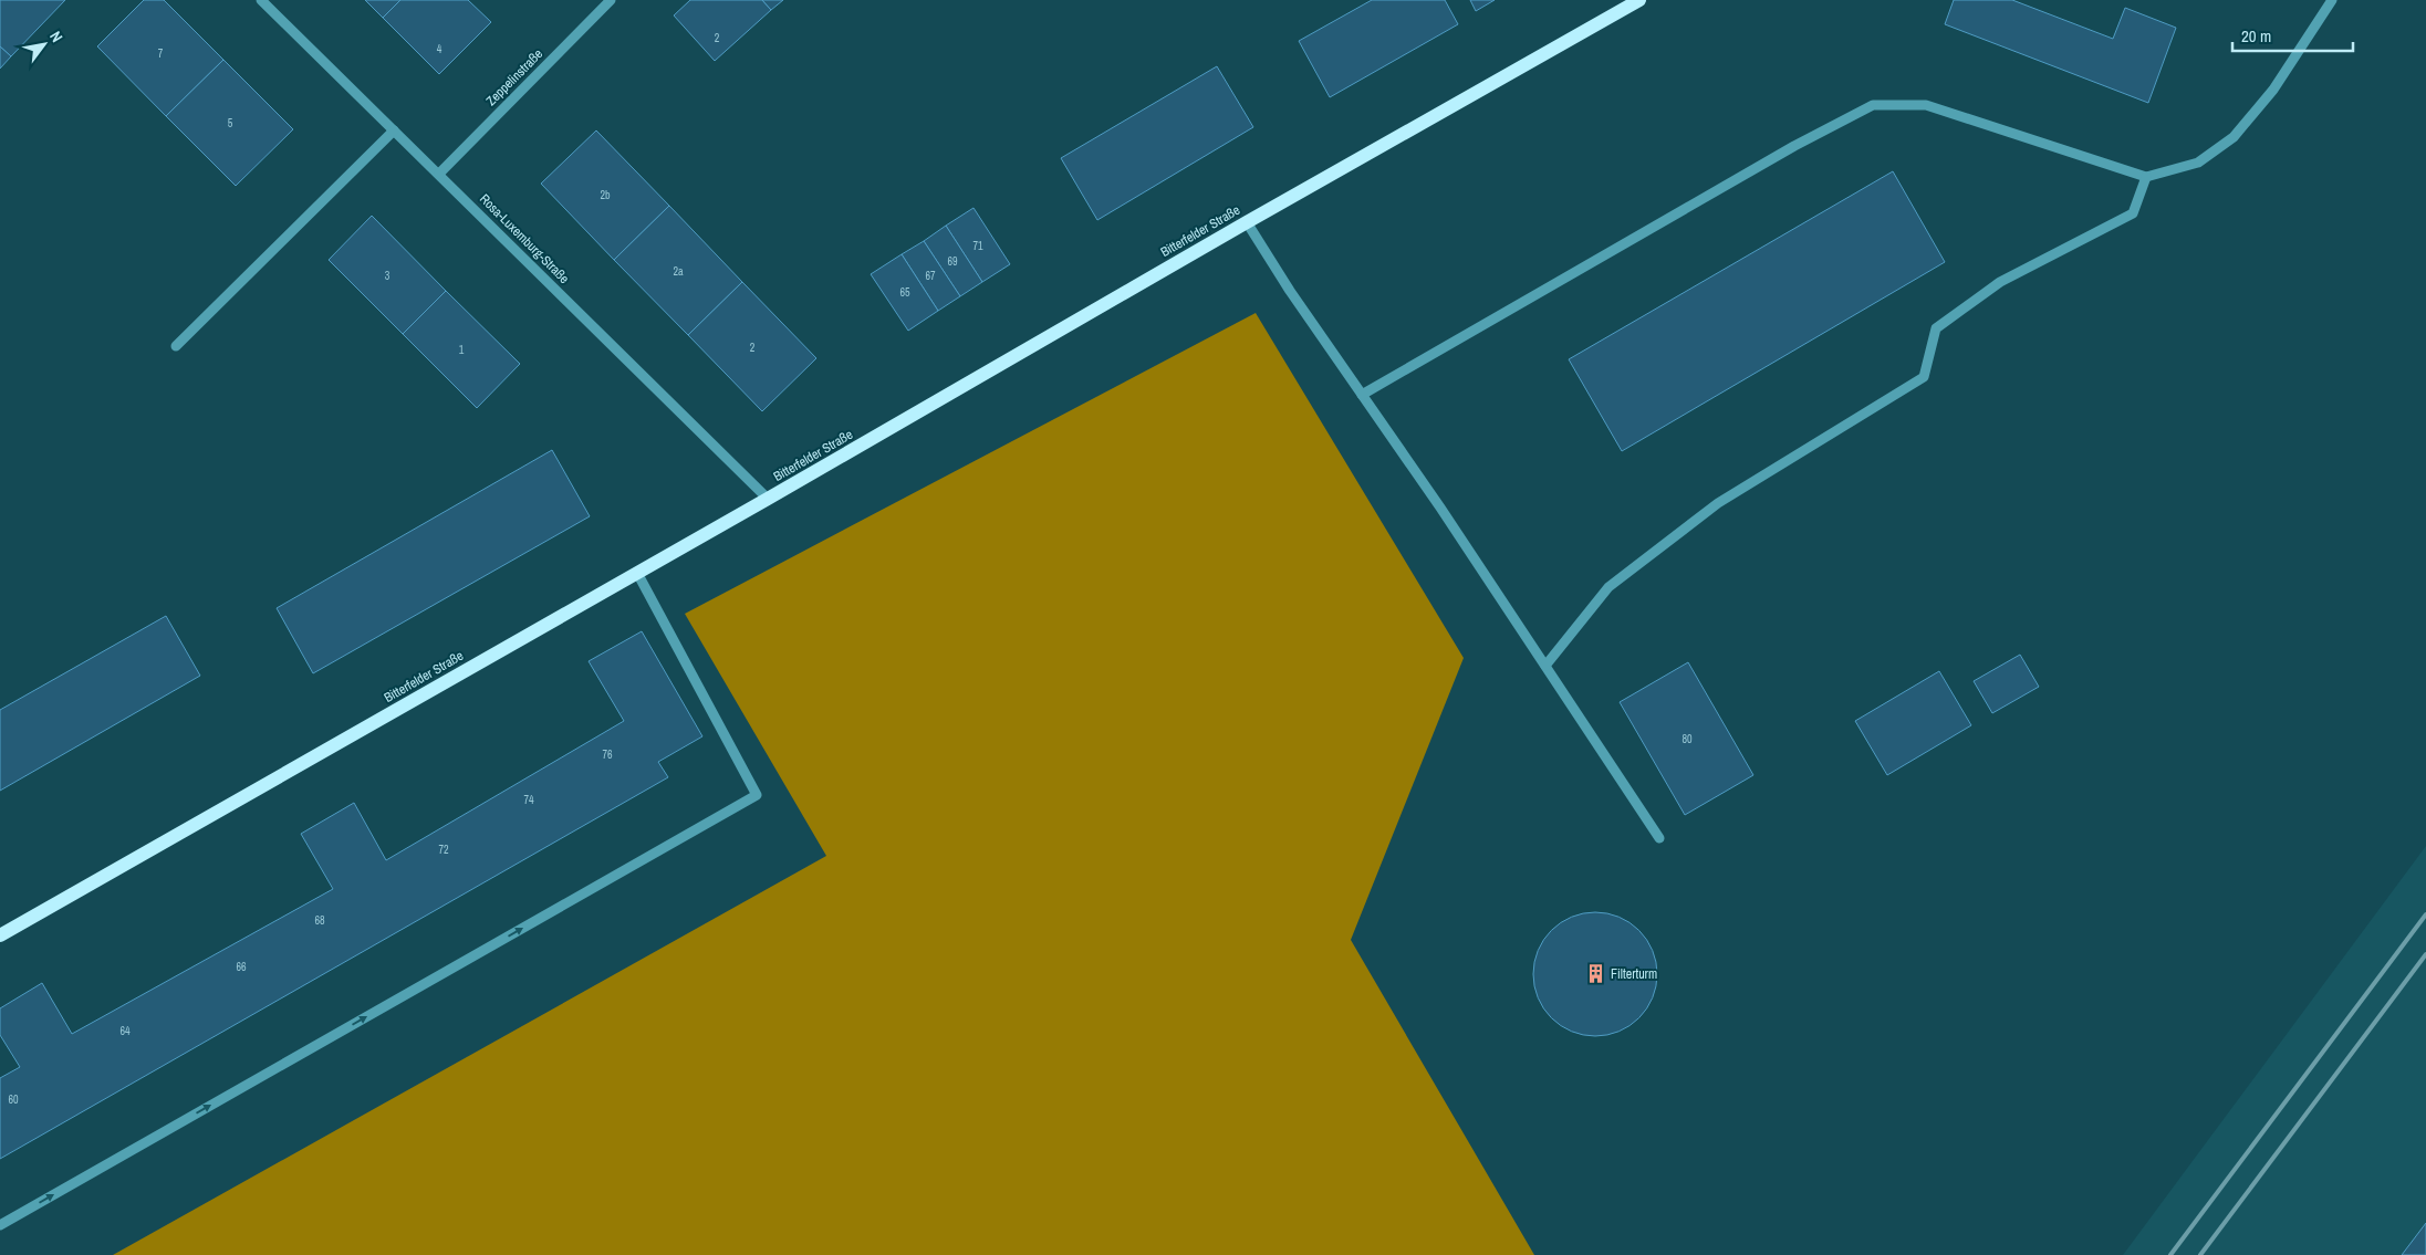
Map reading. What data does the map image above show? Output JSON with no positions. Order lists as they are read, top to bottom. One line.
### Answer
{"streets":{"main road":["Bitterfelder Straße"],"street":["Zeppelinstraße","Rosa-Luxemburg-Straße"]},"crossings":[["Zeppelinstraße","Rosa-Luxemburg-Straße"],["Bitterfelder Straße","Rosa-Luxemburg-Straße"]],"places":{"building":["Filterturm"]},"house_numbers":["2","4","7","5","2b","71","69","2a","3","67","65","2","1","80","76","74","72","68","66","64","60"],"scale_bar":"20 m","north":"top right"}
